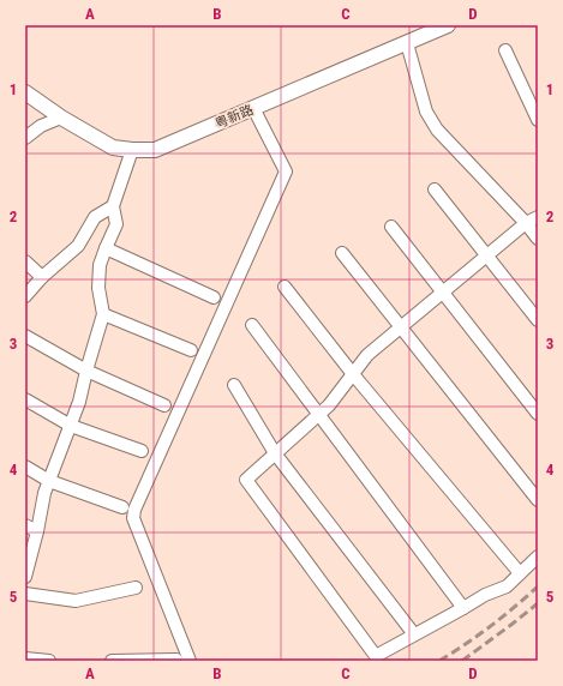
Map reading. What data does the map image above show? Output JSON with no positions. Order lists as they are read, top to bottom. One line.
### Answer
{"streets":{"street":["粤新路"]},"grid":{"columns":["A","B","C","D"],"rows":["1","2","3","4","5"]}}
